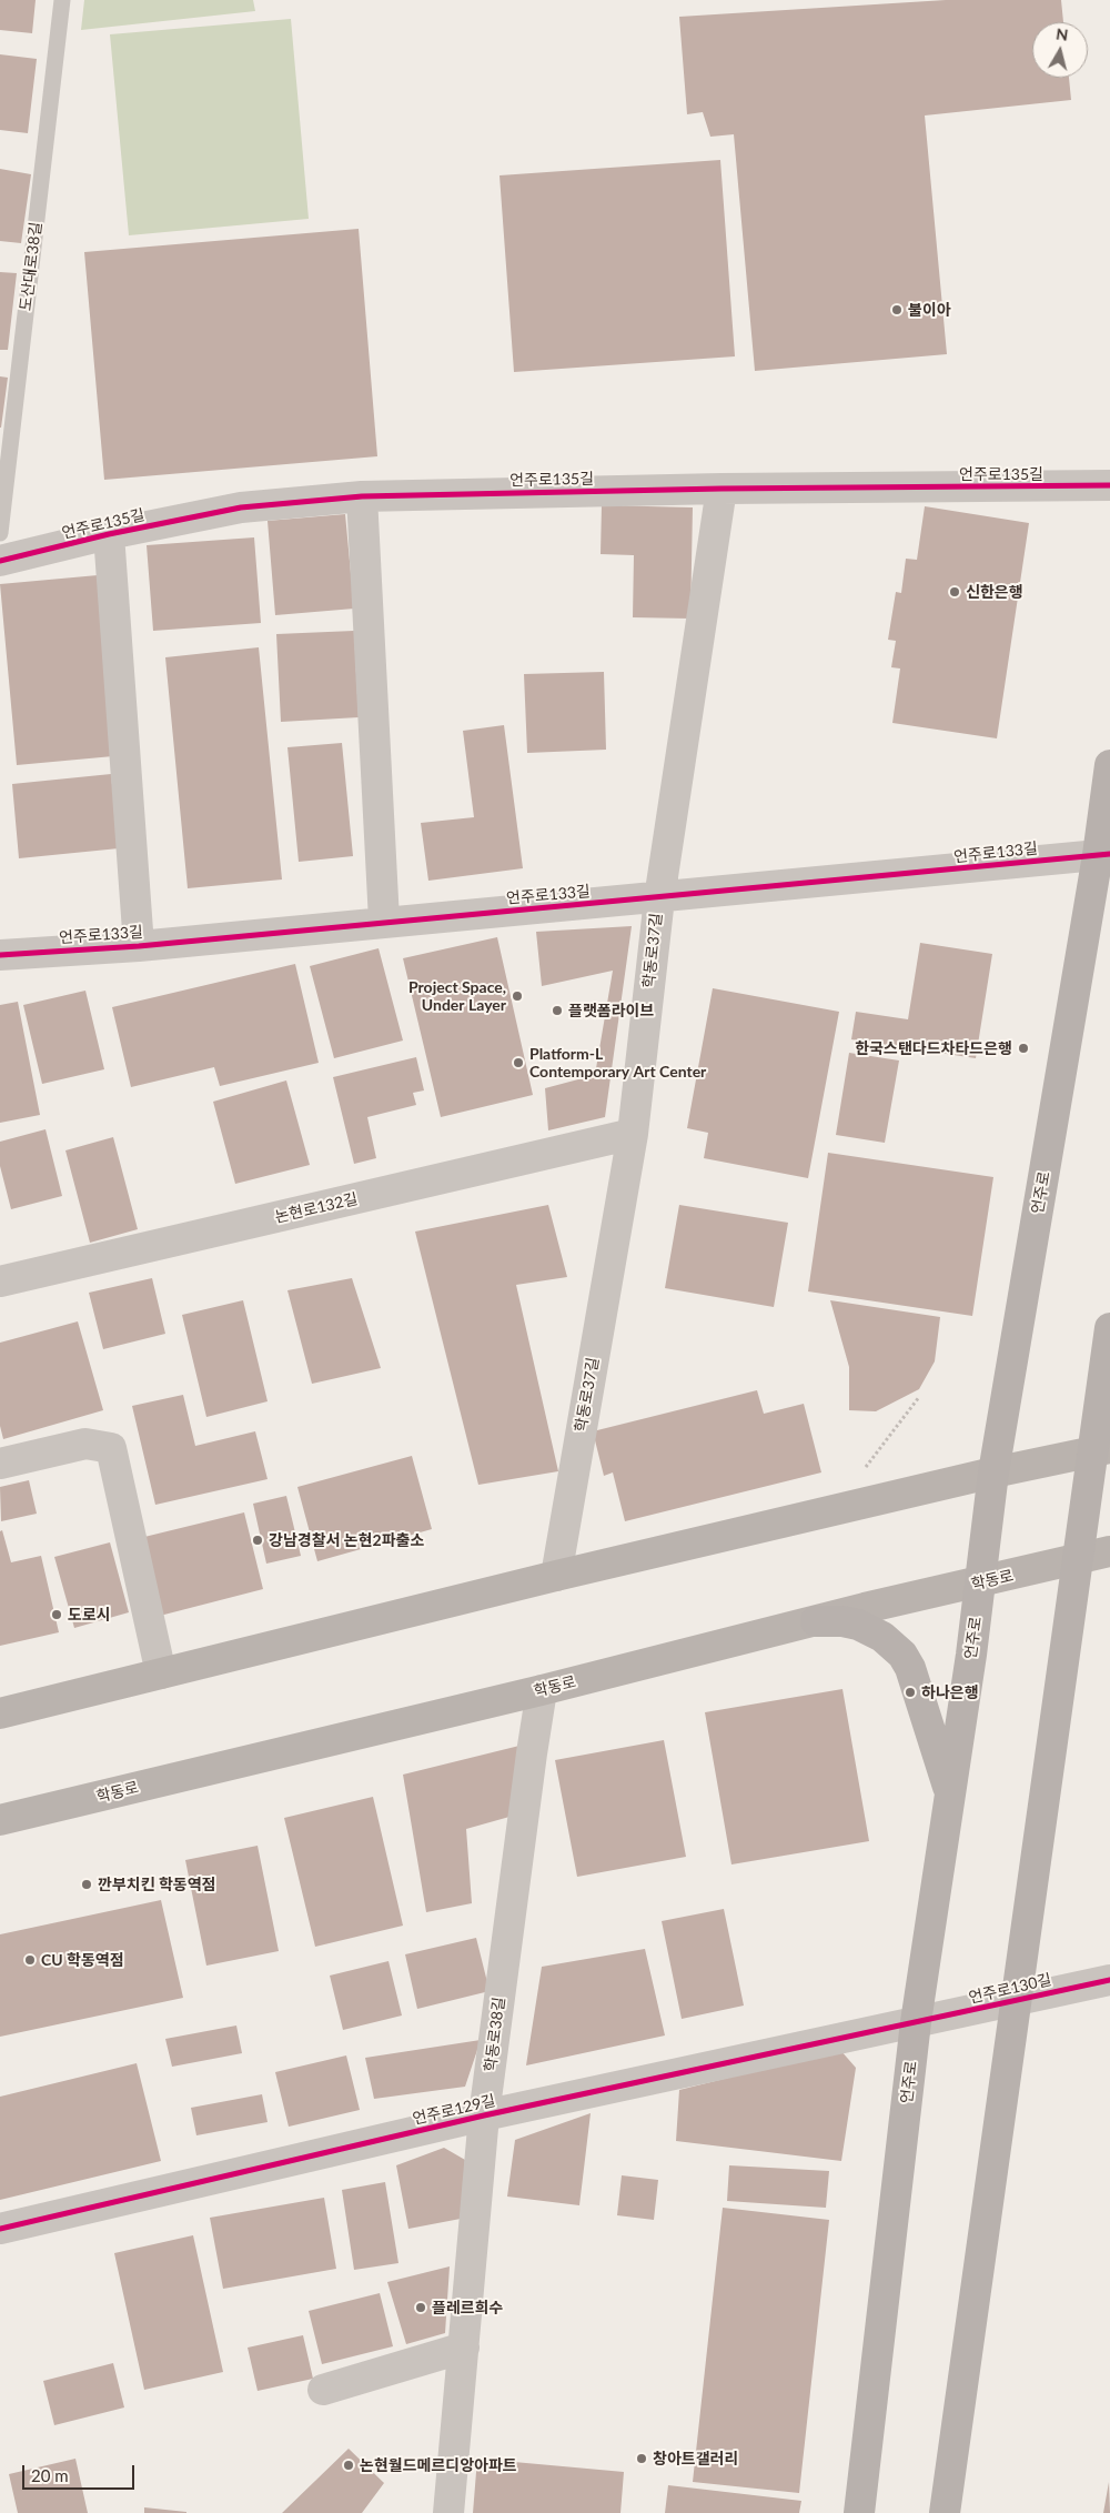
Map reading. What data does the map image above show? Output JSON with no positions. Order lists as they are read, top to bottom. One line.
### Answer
{"streets":{"main road":["언주로","학동로"],"street":["언주로135길","언주로133길","학동로37길","논현로132길","언주로130길","학동로38길","언주로129길"],"lane":["도산대로38길"]},"crossings":[["언주로135길","언주로133길"],["언주로135길","학동로37길"],["언주로133길","학동로37길"],["언주로133길","언주로"],["학동로37길","논현로132길"],["언주로","학동로"],["언주로","언주로130길"],["언주로","언주로129길"],["학동로","학동로38길"],["언주로130길","언주로129길"],["학동로38길","언주로129길"]],"places":["불이아","신한은행","Project Space, Under Layer","플랫폼라이브","한국스탠다드차타드은행","Platform-L Contemporary Art Center","강남경찰서 논현2파출소","도로시","하나은행","깐부치킨 학동역점","CU 학동역점","플레르희수","창아트갤러리","논현월드메르디앙아파트"],"scale_bar":"20 m","north":"top"}
